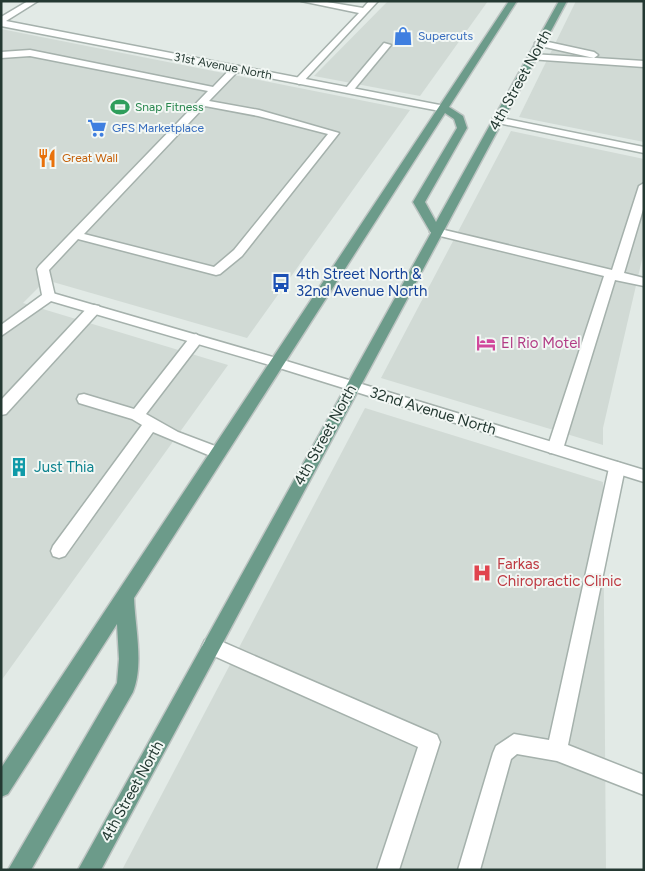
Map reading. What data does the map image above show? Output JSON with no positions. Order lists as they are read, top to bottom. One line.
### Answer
{"streets":{"main road":["4th Street North"],"street":["31st Avenue North","32nd Avenue North"]},"crossings":[["4th Street North","32nd Avenue North"]],"places":{"shop":["Supercuts"],"sports":["Snap Fitness"],"supermarket":["GFS Marketplace"],"restaurant":["Great Wall"],"bus stop":["4th Street North & 32nd Avenue North"],"hotel":["El Rio Motel"],"building":["Just Thia"],"hospital":["Farkas Chiropractic Clinic"]}}
